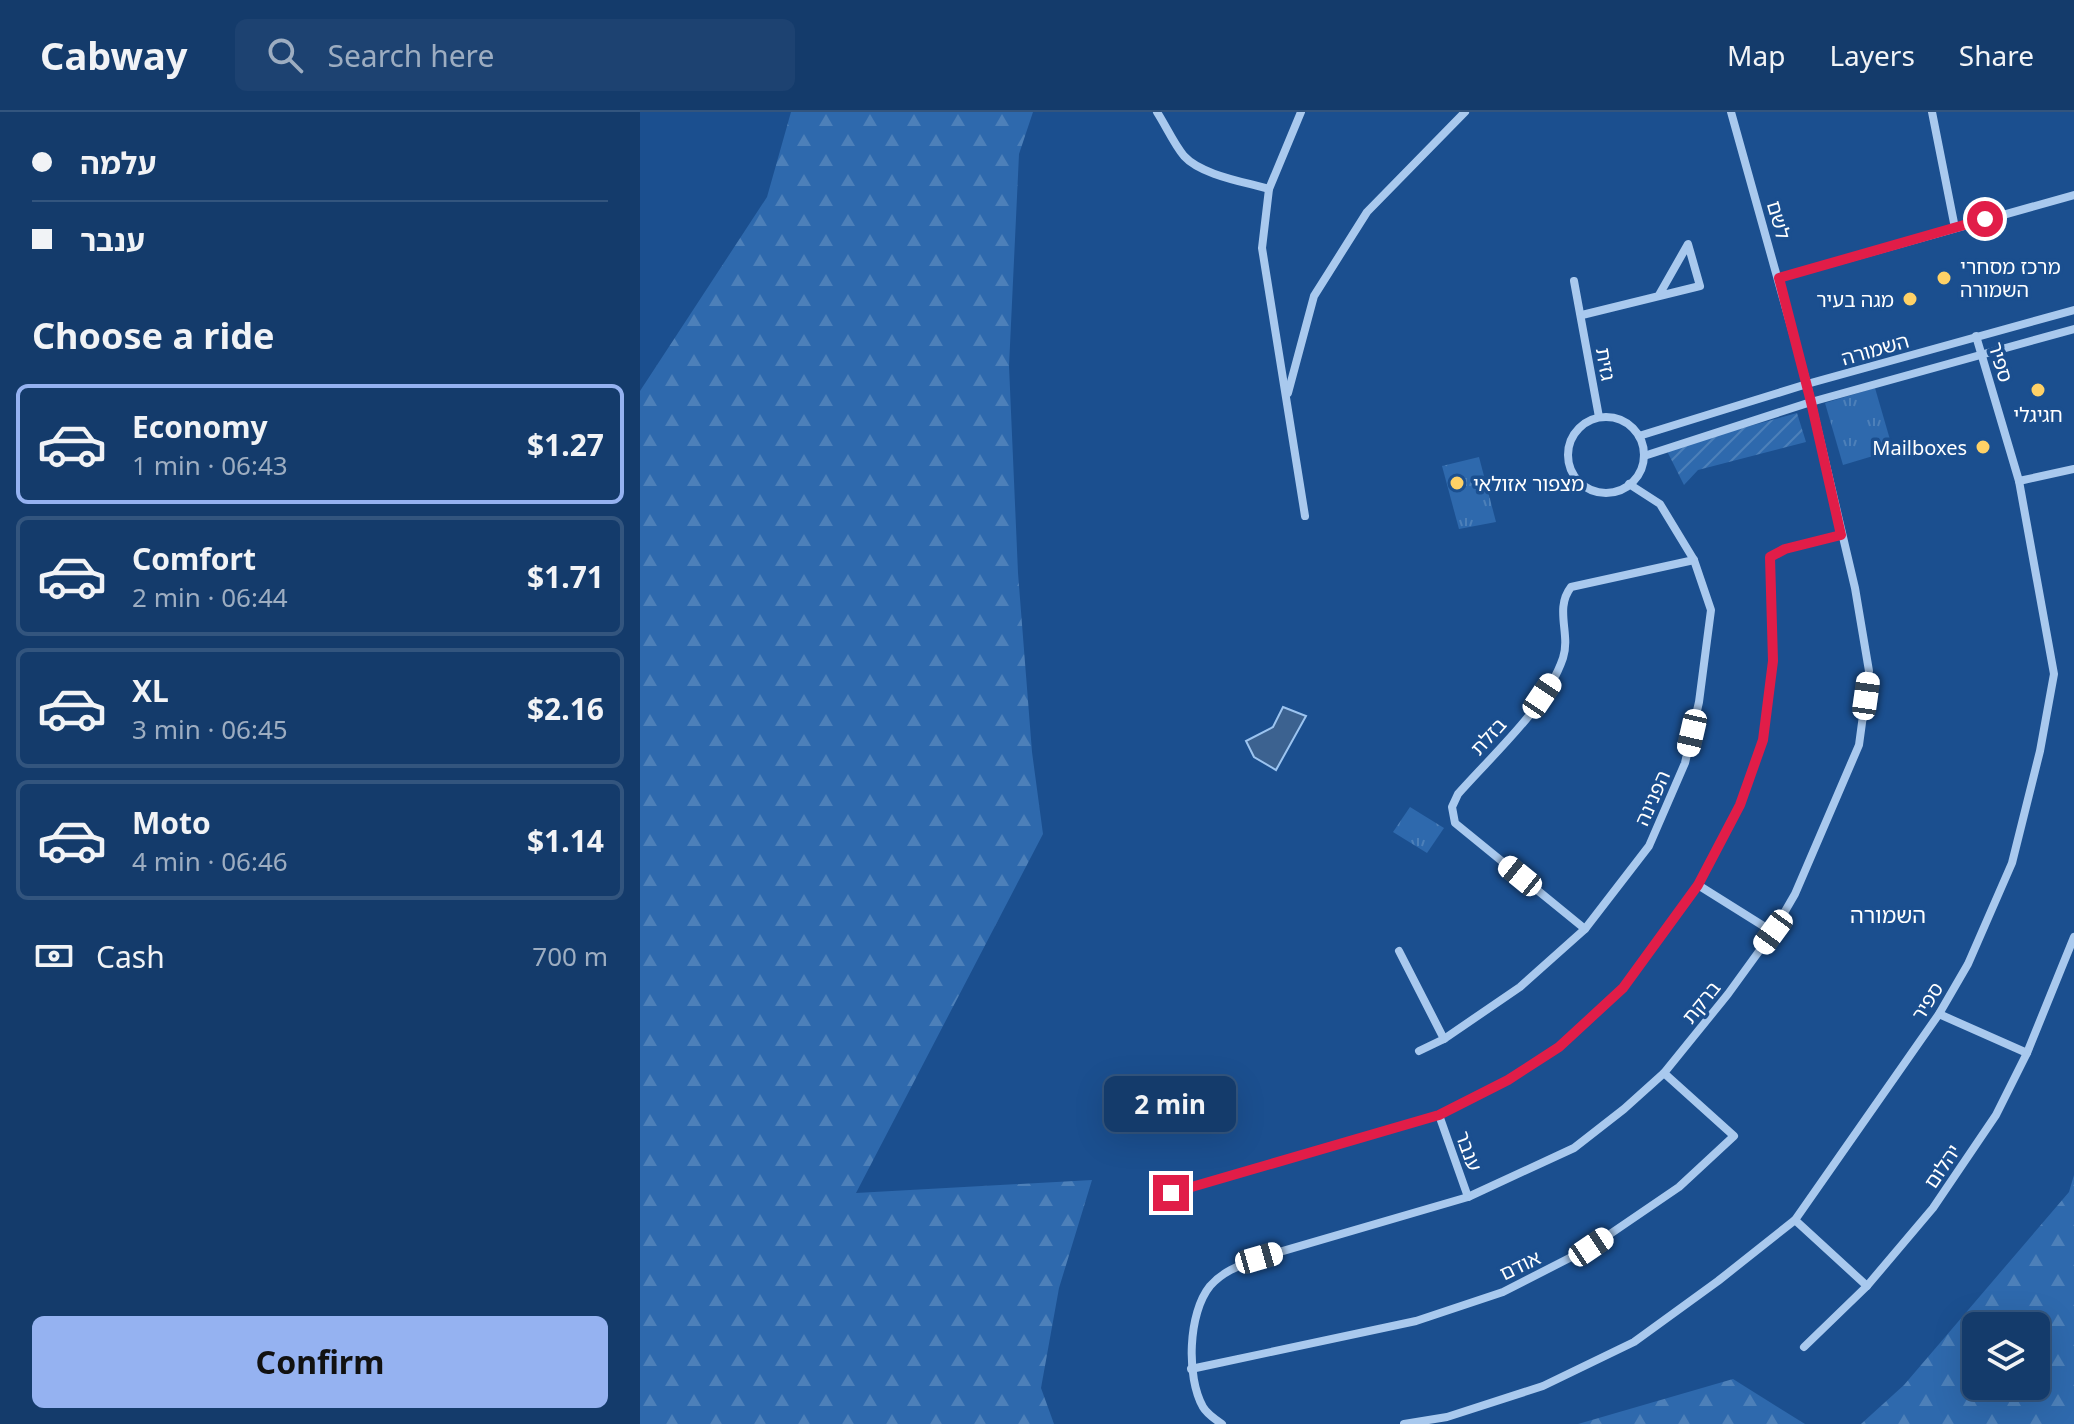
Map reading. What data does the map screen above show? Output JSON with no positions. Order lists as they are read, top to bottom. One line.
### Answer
{"streets":{"street":["לשם","השמורה","ספיר","גזית","בזלת","הפנינה","ברקת","ענבר","יהלום","אודם"]},"crossings":[["השמורה","ספיר"],["השמורה","גזית"],["השמורה","הפנינה"],["השמורה","ברקת"],["גזית","הפנינה"],["בזלת","הפנינה"],["ברקת","ענבר"],["ברקת","אודם"]],"districts":["השמורה"],"places":["מרכז מסחרי השמורה","מגה בעיר","חגיגלי","Mailboxes","מצפור אזולאי"],"page":{"header":"Cabway","search":"Search here","nav":["Map","Layers","Share"],"banner":["עלמה","ענבר"],"heading":"Choose a ride","list":[{"name":"Economy","note":"1 min · 06:43","value":"$1.27"},{"name":"Comfort","note":"2 min · 06:44","value":"$1.71"},{"name":"XL","note":"3 min · 06:45","value":"$2.16"},{"name":"Moto","note":"4 min · 06:46","value":"$1.14"}],"pay":["Cash","700 m"],"bubble":"2 min","buttons":"Confirm"}}
